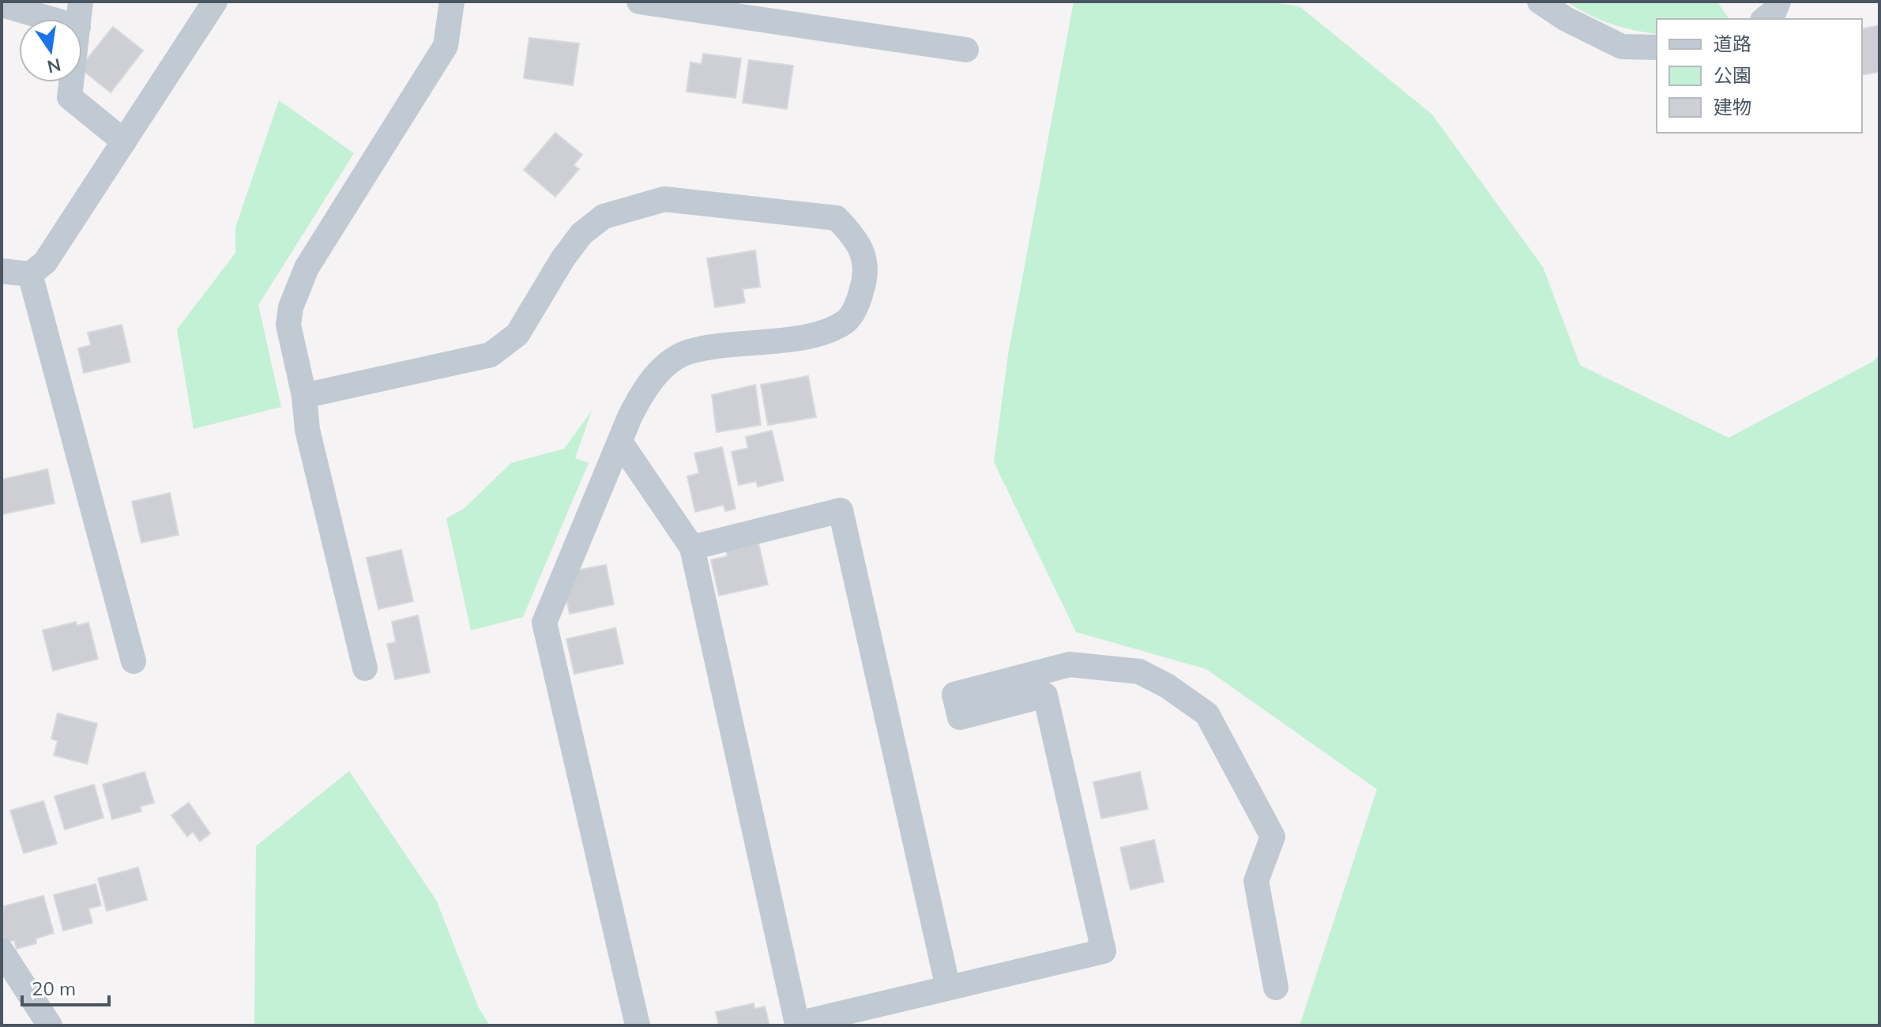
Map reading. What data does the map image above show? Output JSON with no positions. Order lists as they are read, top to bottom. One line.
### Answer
{"legend":["道路","公園","建物"],"scale_bar":"20 m","north":"bottom"}
